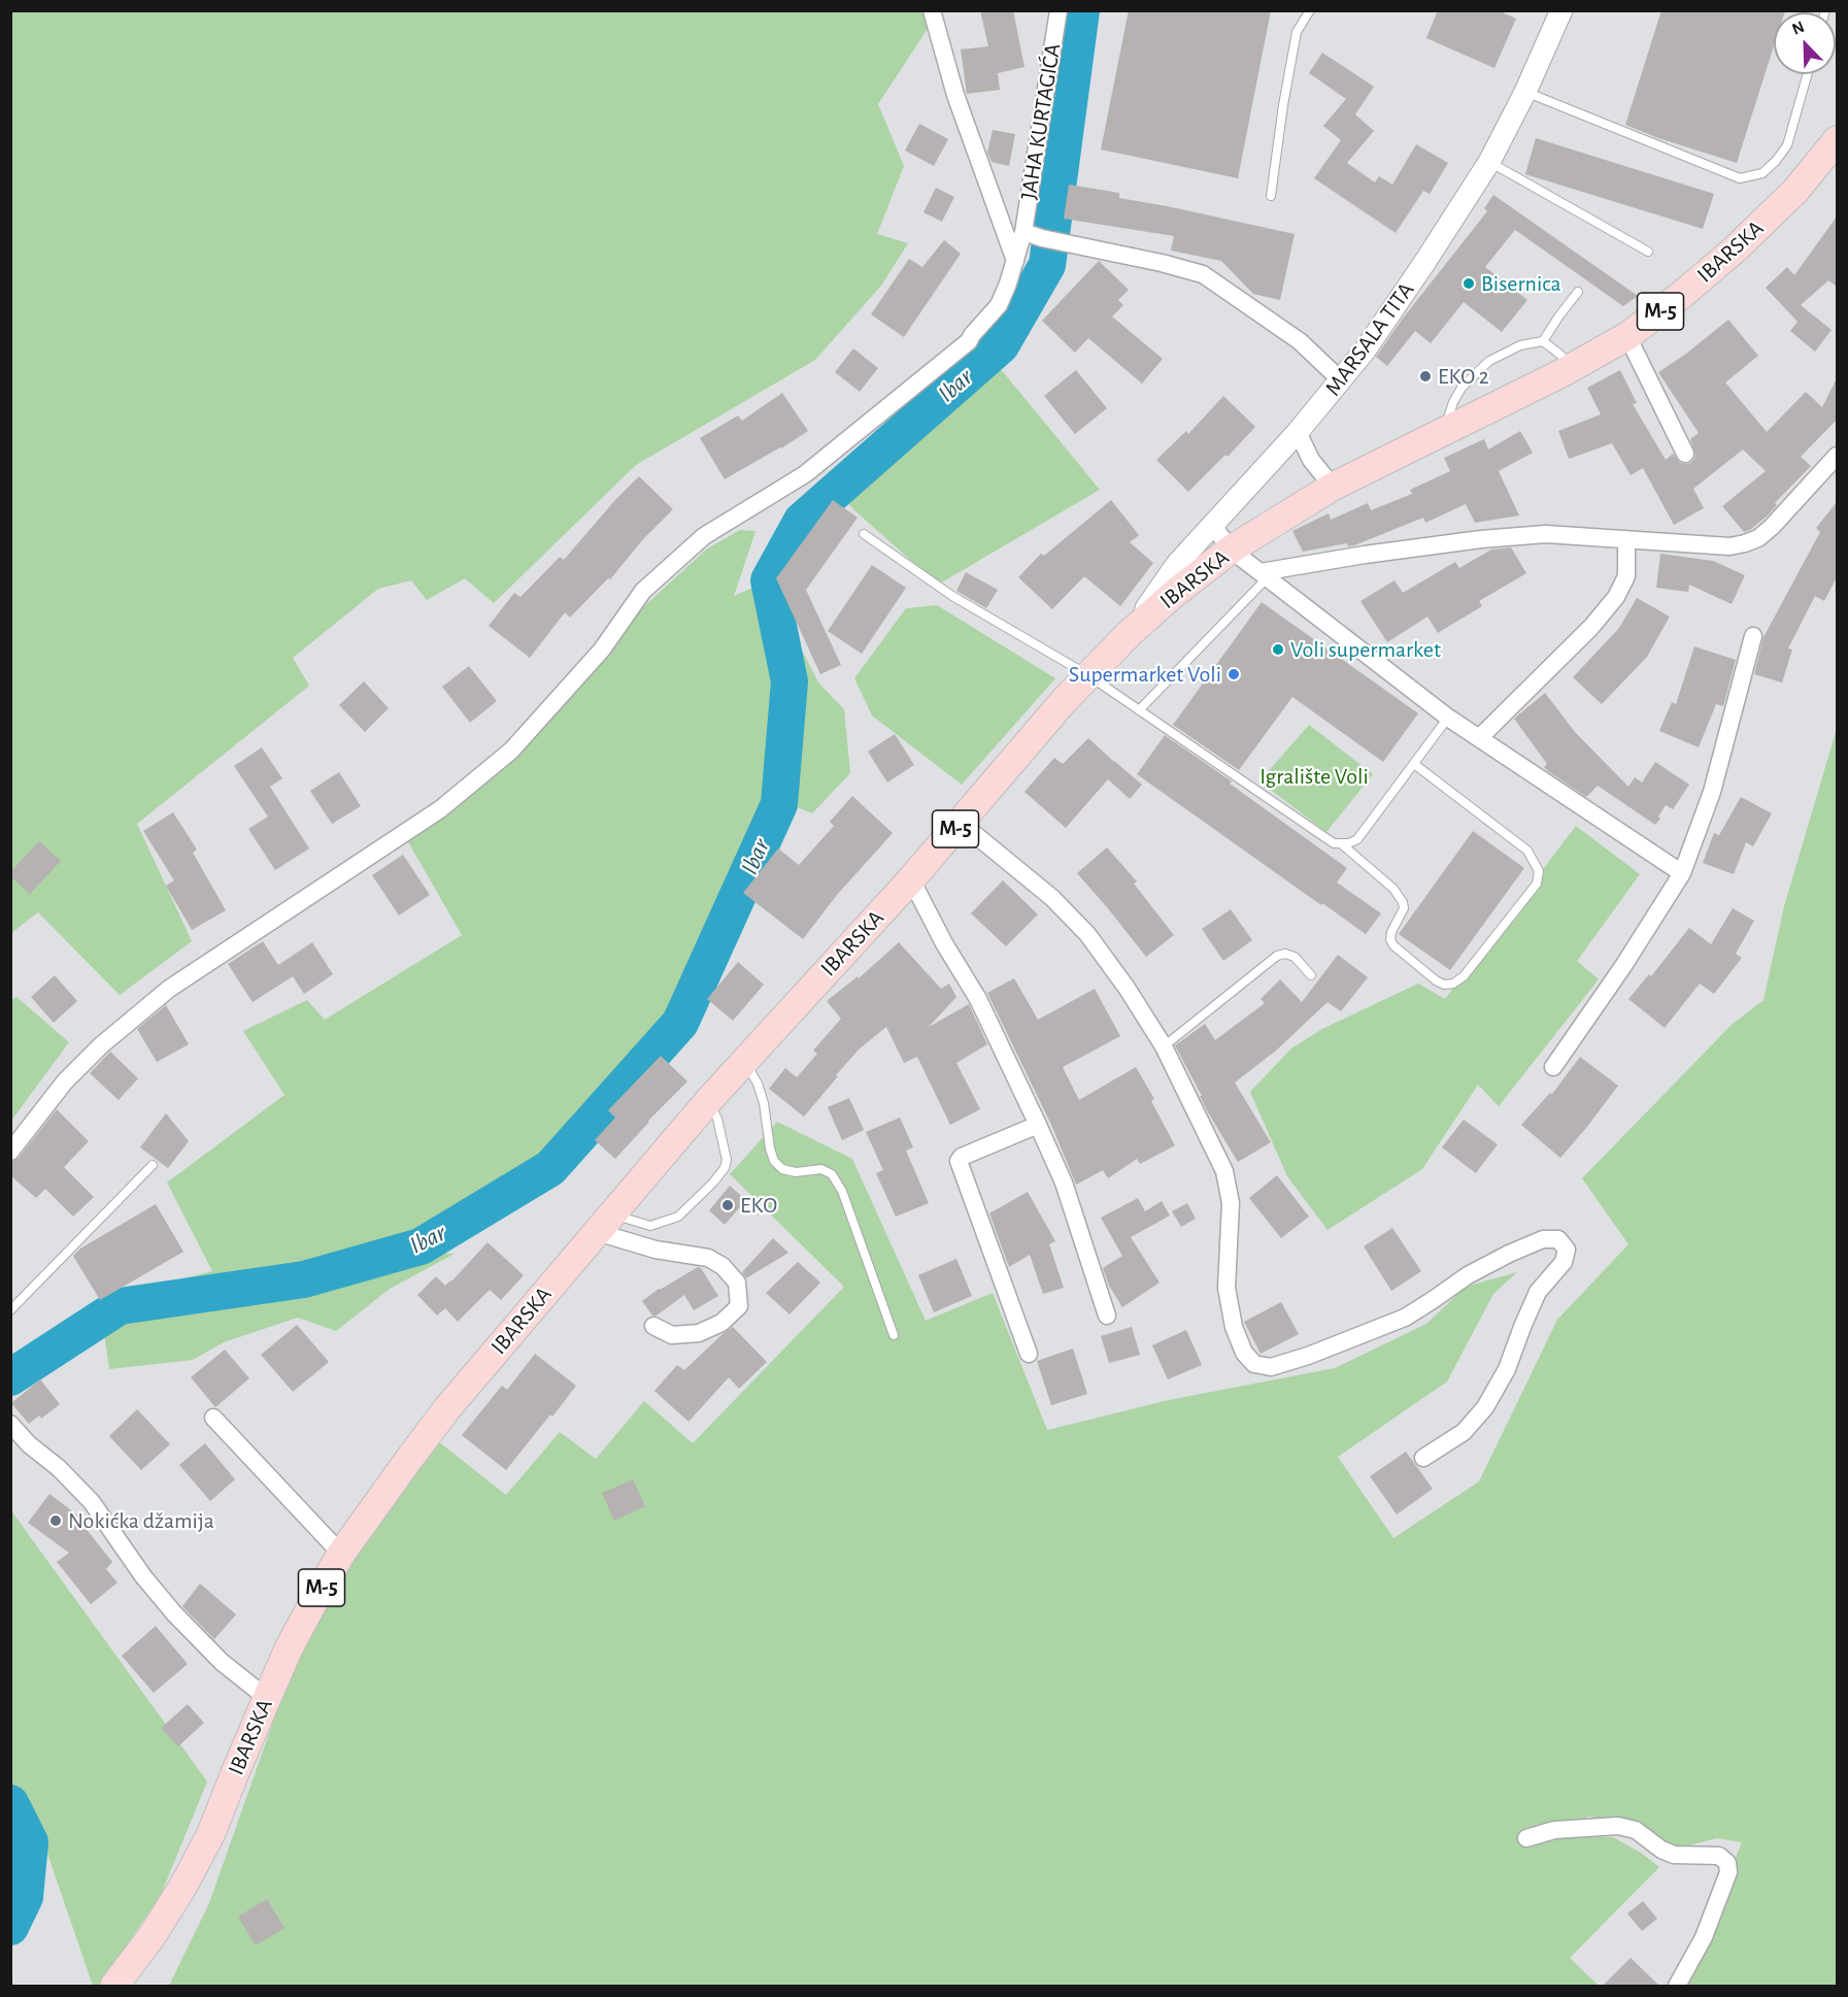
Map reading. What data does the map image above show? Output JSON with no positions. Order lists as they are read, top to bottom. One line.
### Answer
{"streets":{"main road":["IBARSKA","M-5"],"street":["JAHA KURTAGIĆA","MARSALA TITA"]},"crossings":[["IBARSKA","MARSALA TITA"]],"water":["Ibar"],"parks":["Igralište Voli"],"places":["Bisernica","EKO 2","Voli supermarket","Supermarket Voli","EKO","Nokićka džamija"],"north":"top left"}
